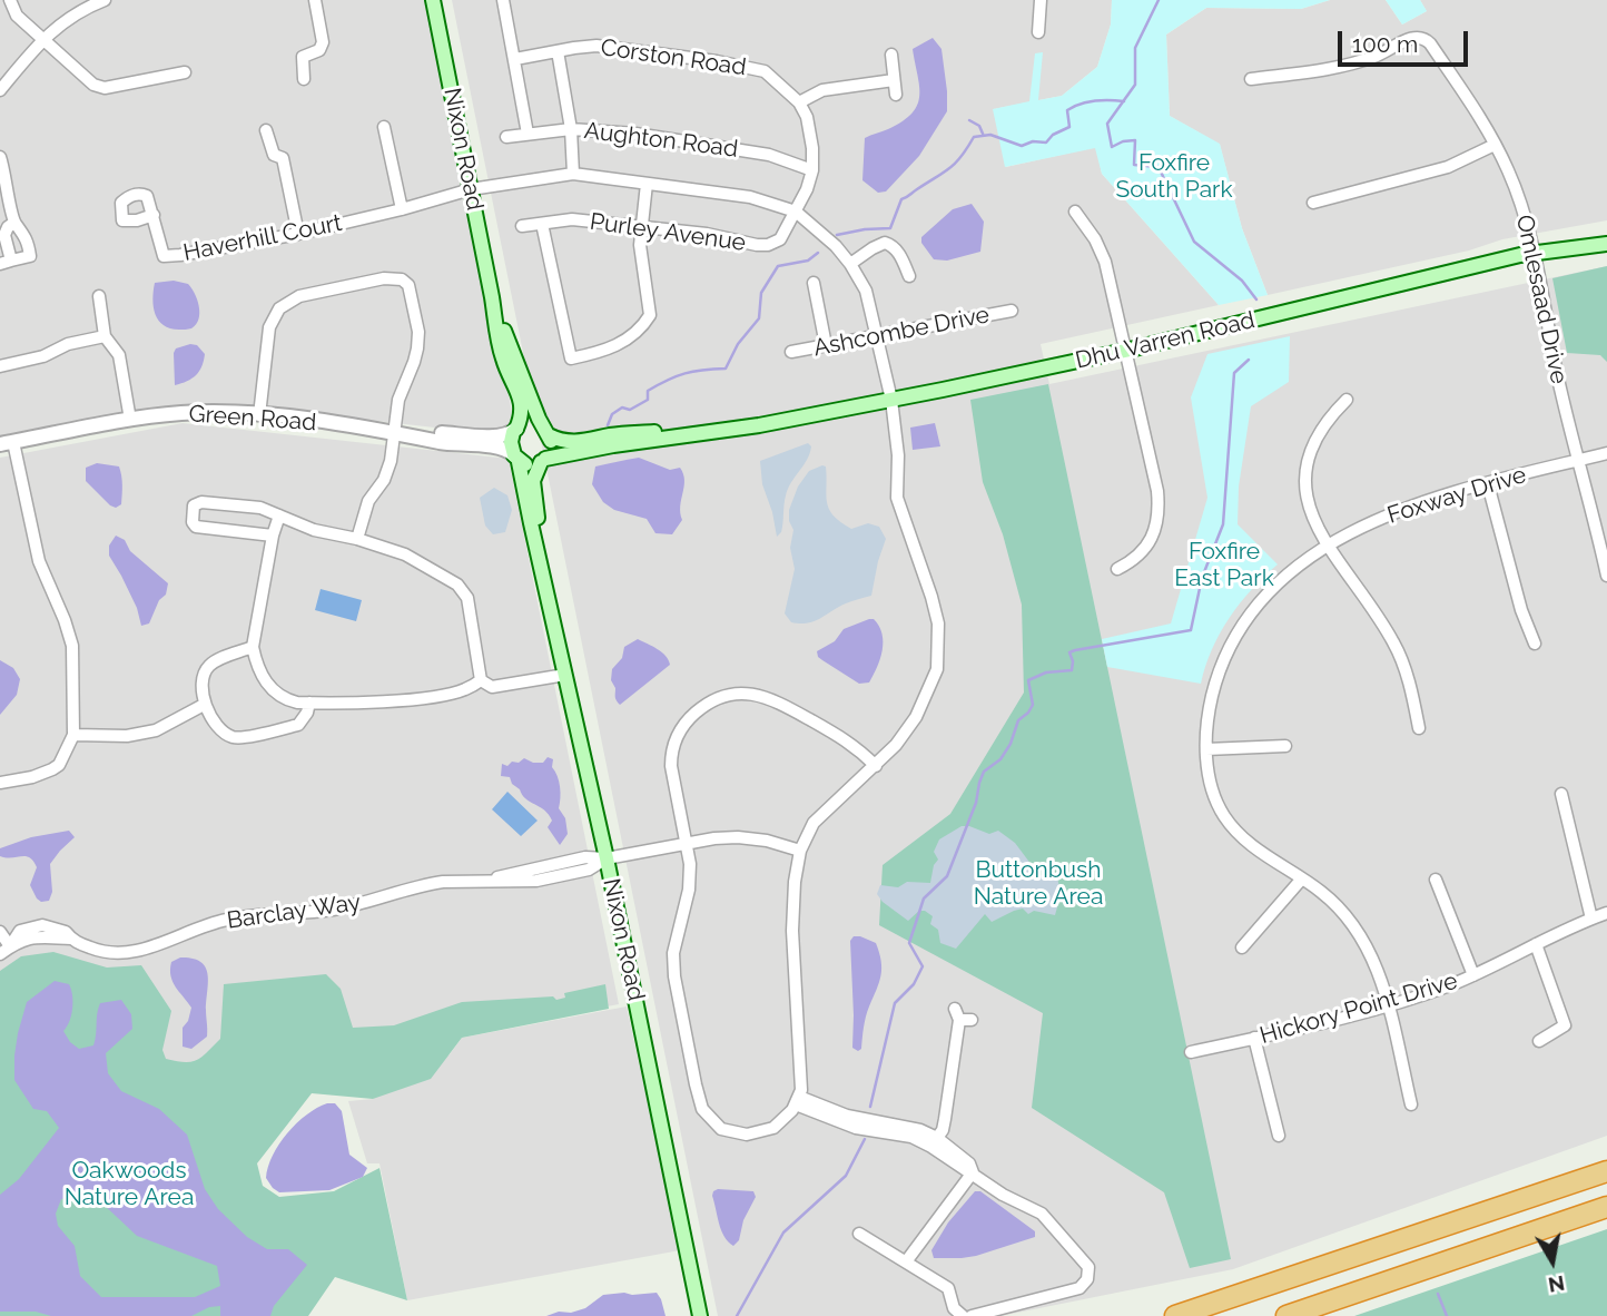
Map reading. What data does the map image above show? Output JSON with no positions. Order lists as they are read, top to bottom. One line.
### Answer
{"streets":{"main road":["Nixon Road","Dhu Varren Road"],"street":["Corston Road","Aughton Road","Purley Avenue","Haverhill Court","Omlesaad Drive","Ashcombe Drive","Green Road","Foxway Drive","Barclay Way","Hickory Point Drive"]},"crossings":[["Nixon Road","Haverhill Court"],["Nixon Road","Dhu Varren Road"],["Nixon Road","Green Road"],["Nixon Road","Barclay Way"],["Purley Avenue","Haverhill Court"],["Omlesaad Drive","Dhu Varren Road"],["Omlesaad Drive","Foxway Drive"],["Dhu Varren Road","Green Road"],["Foxway Drive","Hickory Point Drive"]],"parks":["Foxfire South Park","Foxfire East Park","Buttonbush Nature Area","Oakwoods Nature Area"],"scale_bar":"100 m","north":"bottom"}
